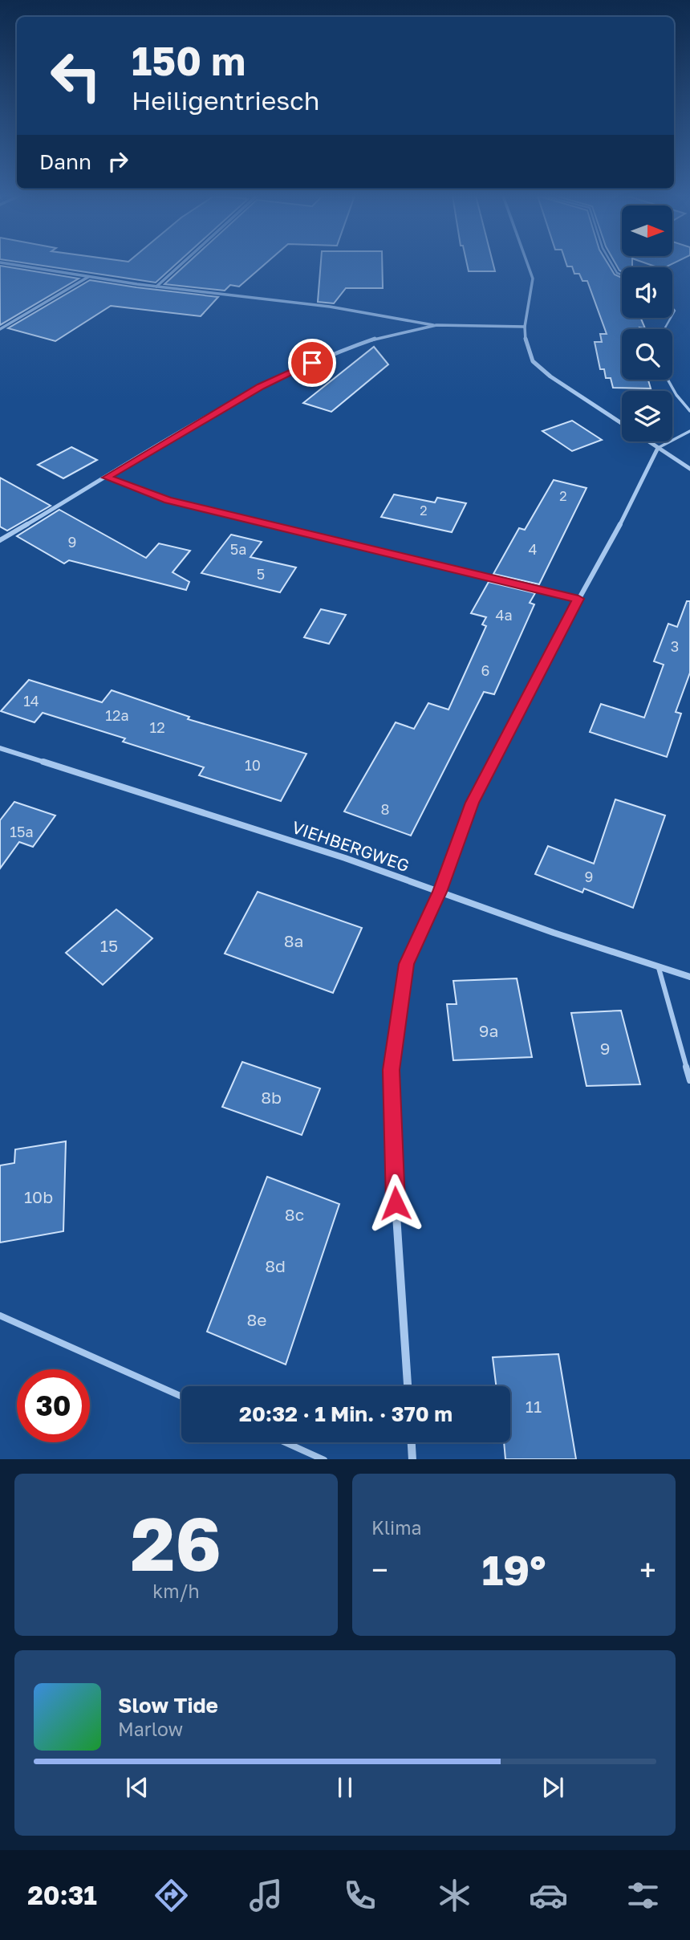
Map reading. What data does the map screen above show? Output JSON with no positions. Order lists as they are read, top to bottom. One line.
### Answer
{"streets":{"street":["VIEHBERGWEG"]},"house_numbers":["2","2","9","5a","4","5","4a","3","6","14","12a","12","10","8","15a","9","8a","15","9a","9","8b","10b","8c","8d","8e","11"],"north":"right","page":{"turn":["150 m","Heiligentriesch"],"then":"Dann","limit":"30","trip":"20:32 · 1 Min. · 370 m","tile":[["26","km/h"],"Klima"],"heat":["−","19°","+"],"song":["Slow Tide","Marlow"],"tabs":"20:31"}}
